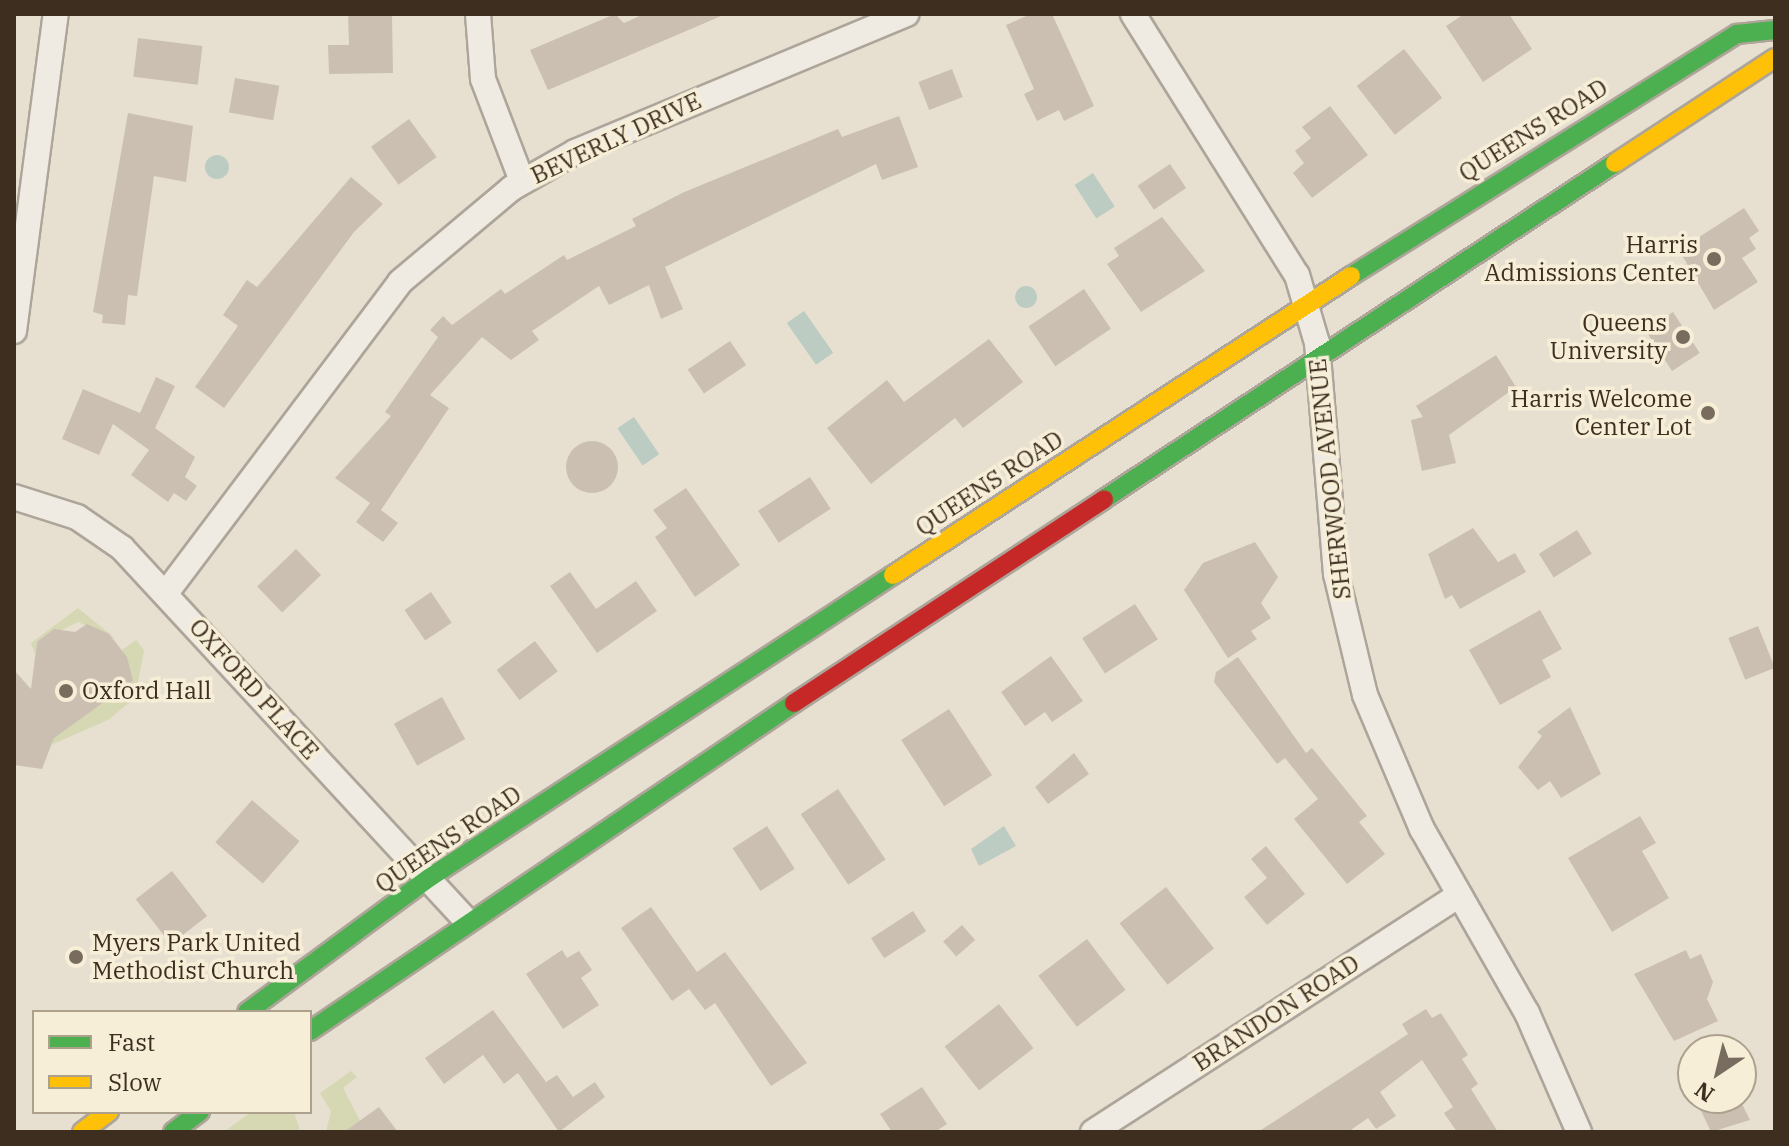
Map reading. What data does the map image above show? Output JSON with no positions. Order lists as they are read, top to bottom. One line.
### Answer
{"streets":{"street":["QUEENS ROAD","BEVERLY DRIVE","SHERWOOD AVENUE","OXFORD PLACE","BRANDON ROAD"]},"crossings":[["QUEENS ROAD","SHERWOOD AVENUE"],["QUEENS ROAD","OXFORD PLACE"],["BEVERLY DRIVE","OXFORD PLACE"],["SHERWOOD AVENUE","BRANDON ROAD"]],"places":["Harris Admissions Center","Queens University","Harris Welcome Center Lot","Oxford Hall","Myers Park United Methodist Church"],"legend":["Fast","Slow"],"north":"bottom left"}
